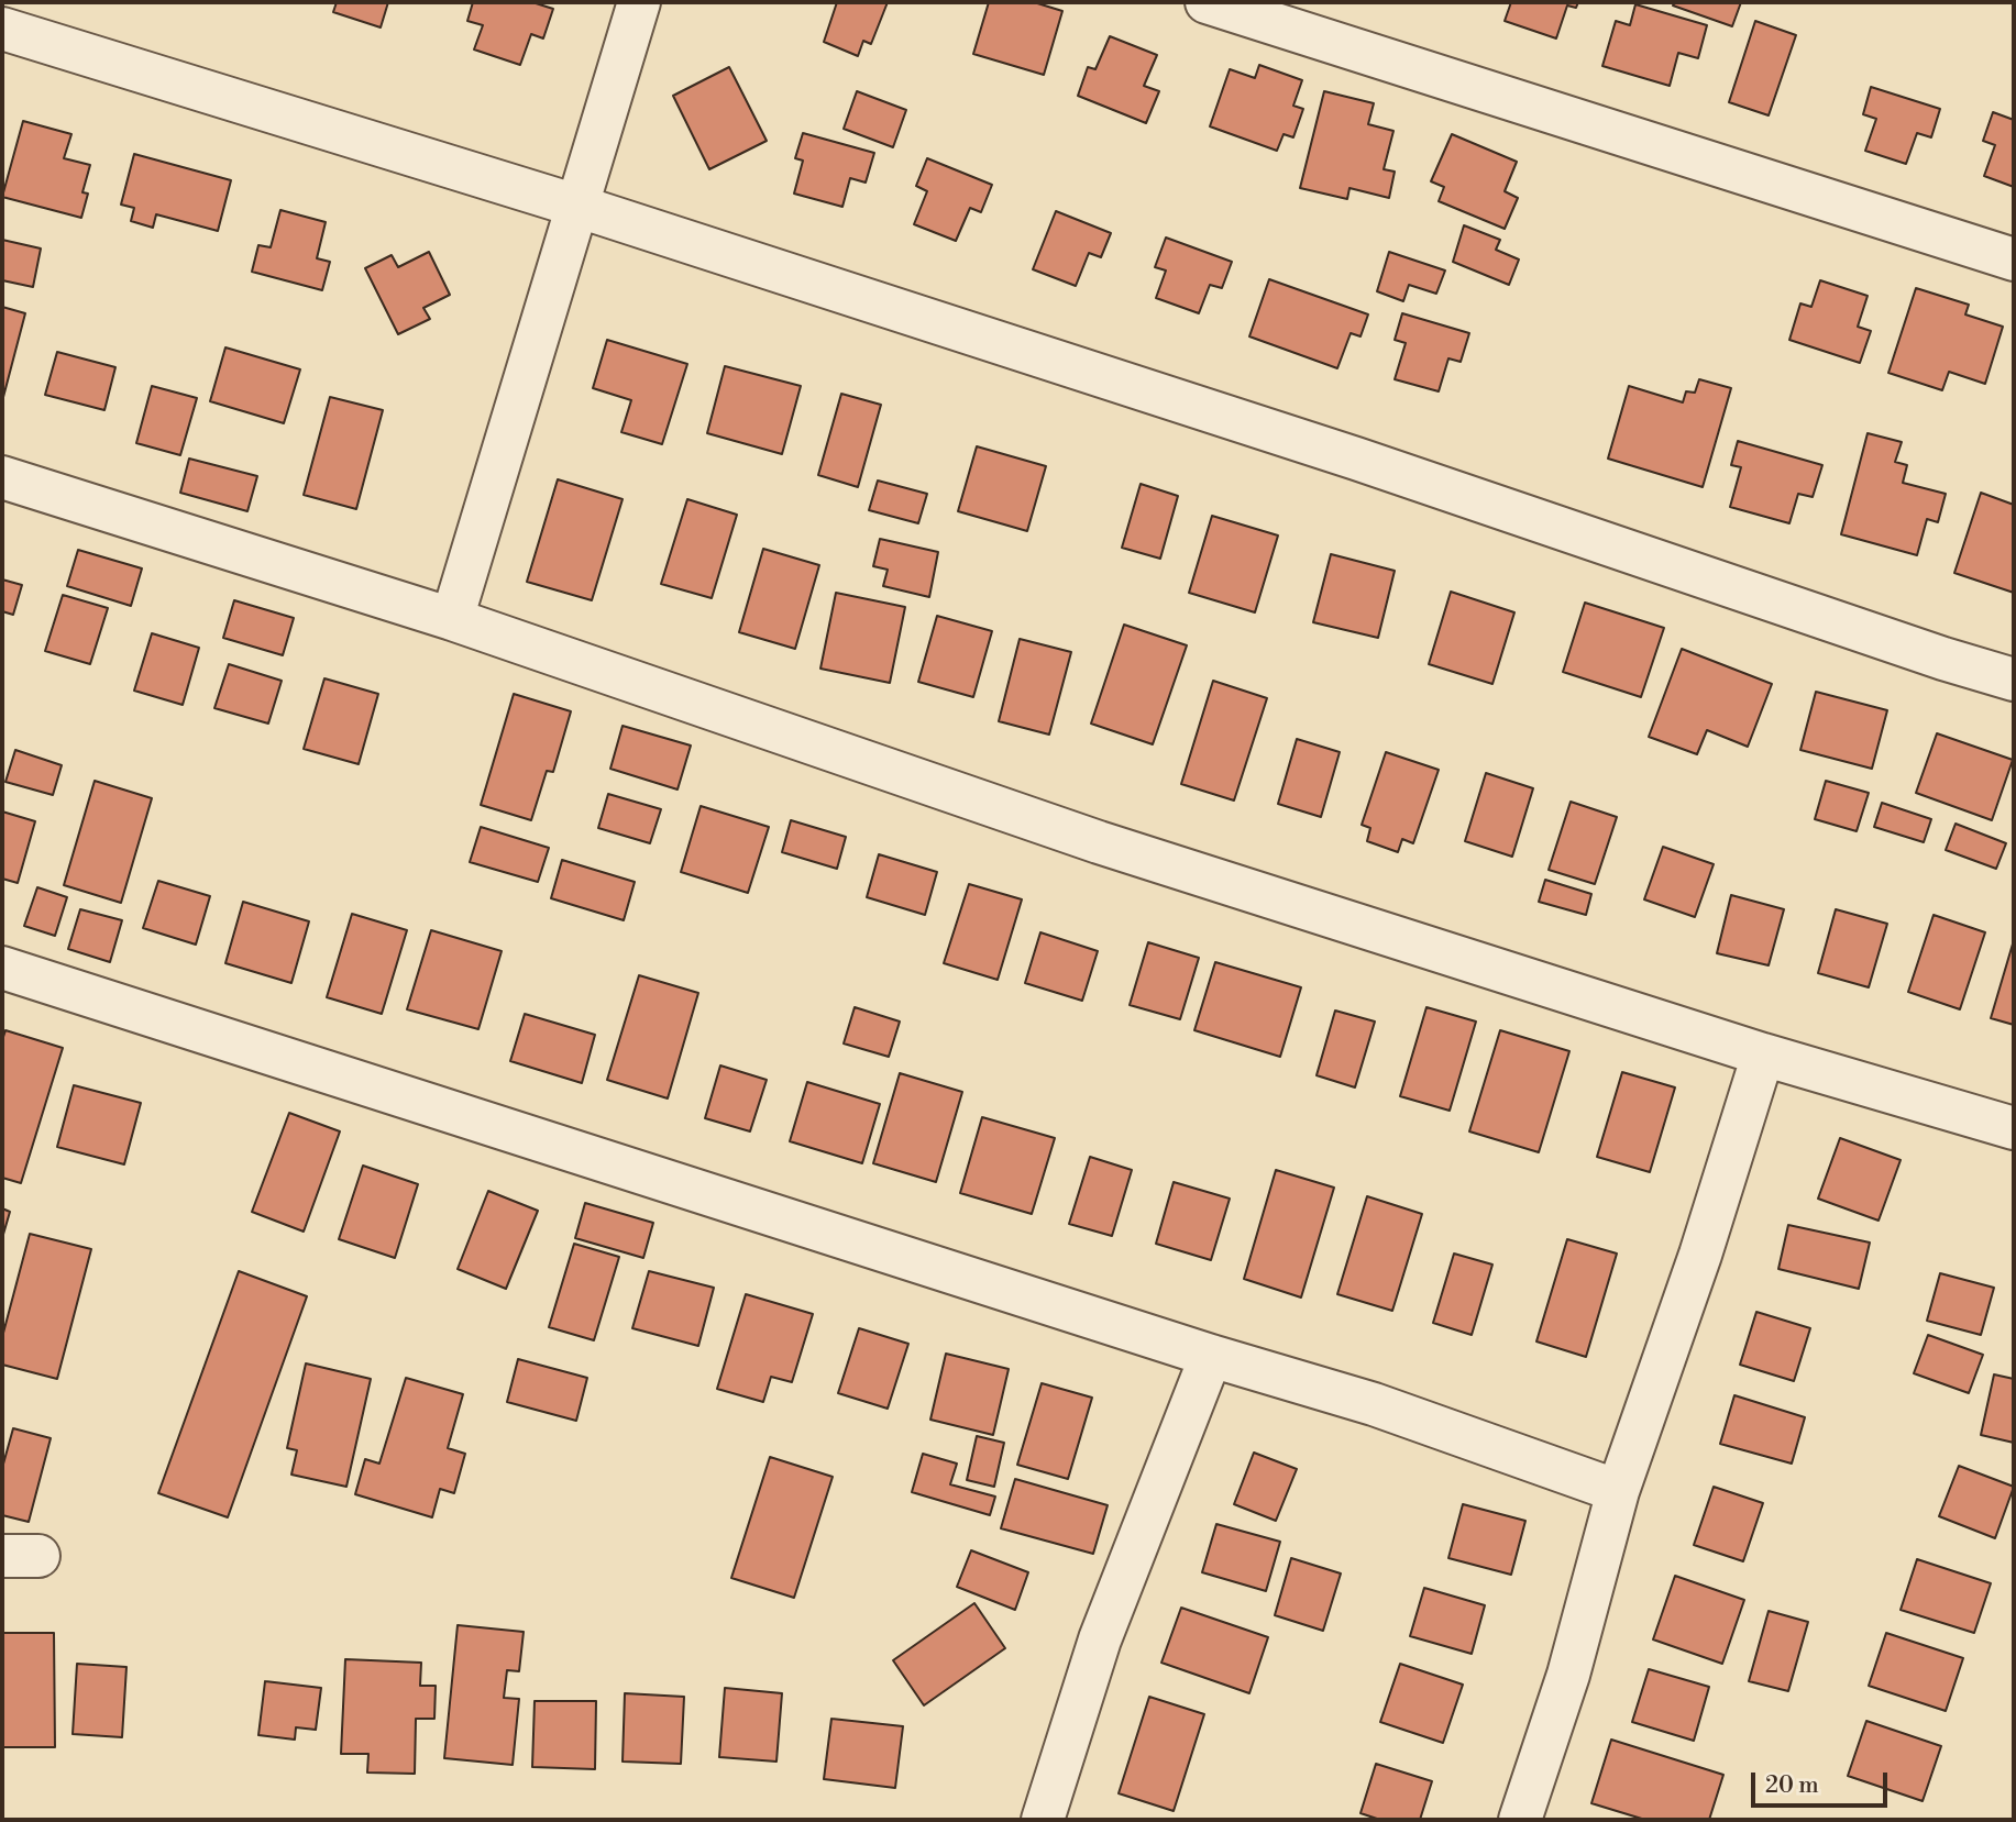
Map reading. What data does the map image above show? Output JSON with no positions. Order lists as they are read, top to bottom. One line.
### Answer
{"scale_bar":"20 m"}
